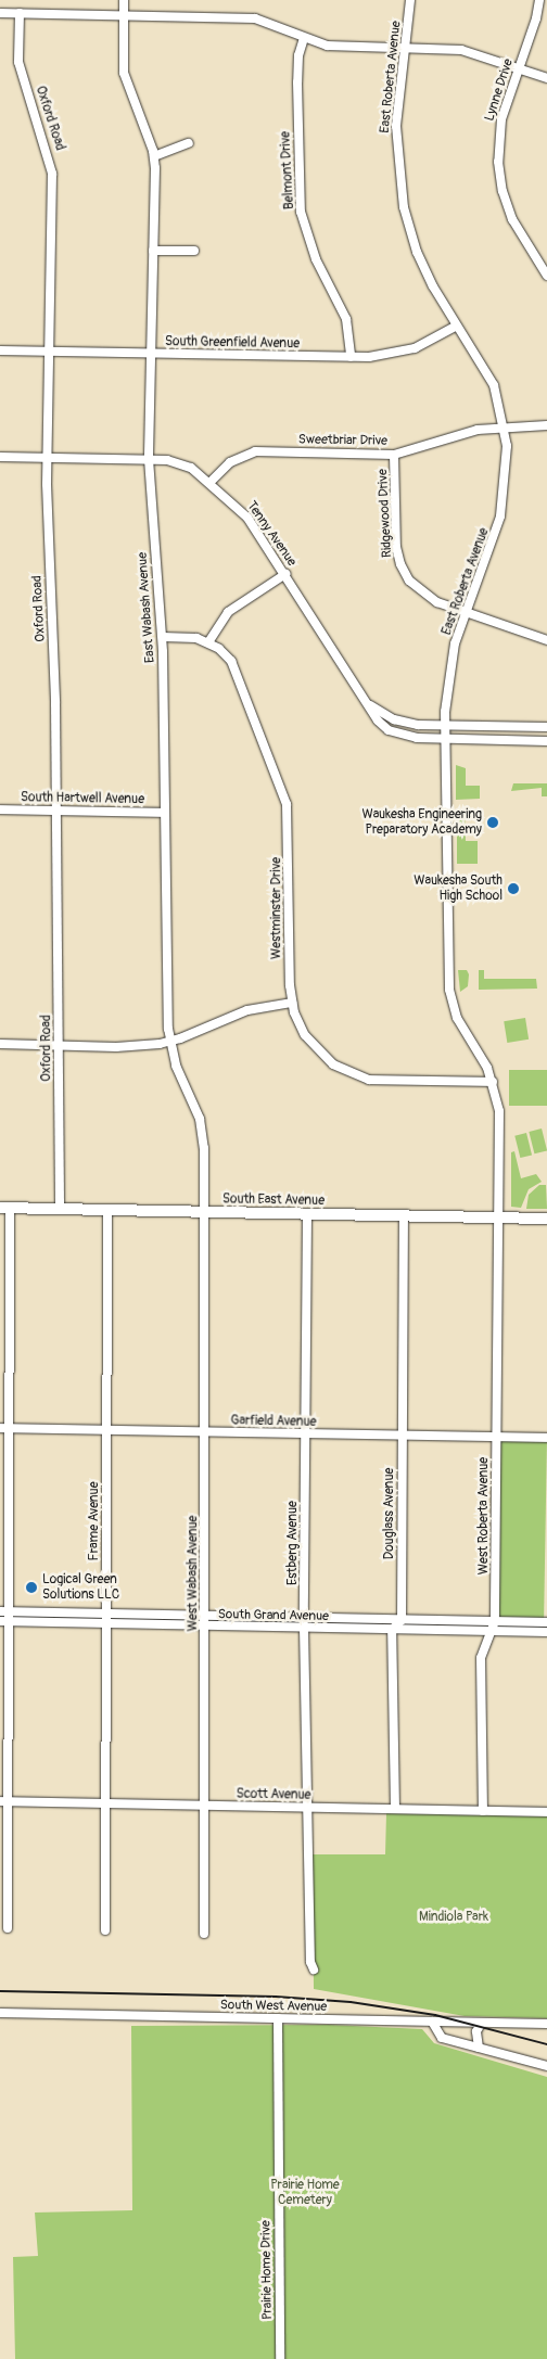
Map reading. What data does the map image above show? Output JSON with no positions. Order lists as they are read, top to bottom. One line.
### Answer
{"streets":{"main road":["South East Avenue"],"street":["East Roberta Avenue","Lynne Drive","Oxford Road","Belmont Drive","South Greenfield Avenue","Sweetbriar Drive","Ridgewood Drive","Tenny Avenue","East Wabash Avenue","South Hartwell Avenue","Westminster Drive","Garfield Avenue","Douglass Avenue","West Roberta Avenue","Frame Avenue","Estberg Avenue","West Wabash Avenue","South Grand Avenue","Scott Avenue","South West Avenue","Prairie Home Drive"]},"crossings":[["East Roberta Avenue","South Greenfield Avenue"],["East Roberta Avenue","Sweetbriar Drive"],["East Roberta Avenue","Ridgewood Drive"],["East Roberta Avenue","Tenny Avenue"],["East Roberta Avenue","Westminster Drive"],["East Roberta Avenue","South East Avenue"],["East Roberta Avenue","West Roberta Avenue"],["Oxford Road","South Greenfield Avenue"],["Oxford Road","Tenny Avenue"],["Oxford Road","South Hartwell Avenue"],["Oxford Road","South East Avenue"],["Belmont Drive","South Greenfield Avenue"],["South Greenfield Avenue","East Wabash Avenue"],["Sweetbriar Drive","Ridgewood Drive"],["Sweetbriar Drive","Tenny Avenue"],["Tenny Avenue","East Wabash Avenue"],["East Wabash Avenue","South Hartwell Avenue"],["East Wabash Avenue","Westminster Drive"],["East Wabash Avenue","South East Avenue"],["East Wabash Avenue","West Wabash Avenue"],["South East Avenue","Douglass Avenue"],["South East Avenue","West Roberta Avenue"],["South East Avenue","Frame Avenue"],["South East Avenue","Estberg Avenue"],["South East Avenue","West Wabash Avenue"],["Garfield Avenue","Douglass Avenue"],["Garfield Avenue","West Roberta Avenue"],["Garfield Avenue","Frame Avenue"],["Garfield Avenue","Estberg Avenue"],["Garfield Avenue","West Wabash Avenue"],["Douglass Avenue","South Grand Avenue"],["West Roberta Avenue","South Grand Avenue"],["West Roberta Avenue","Scott Avenue"],["Frame Avenue","South Grand Avenue"],["Frame Avenue","Scott Avenue"],["Estberg Avenue","South Grand Avenue"],["Estberg Avenue","Scott Avenue"],["West Wabash Avenue","South Grand Avenue"],["West Wabash Avenue","Scott Avenue"],["South West Avenue","Prairie Home Drive"]],"parks":["Mindiola Park","Prairie Home Cemetery"],"places":["Waukesha Engineering Preparatory Academy","Waukesha South High School","Logical Green Solutions LLC"]}
